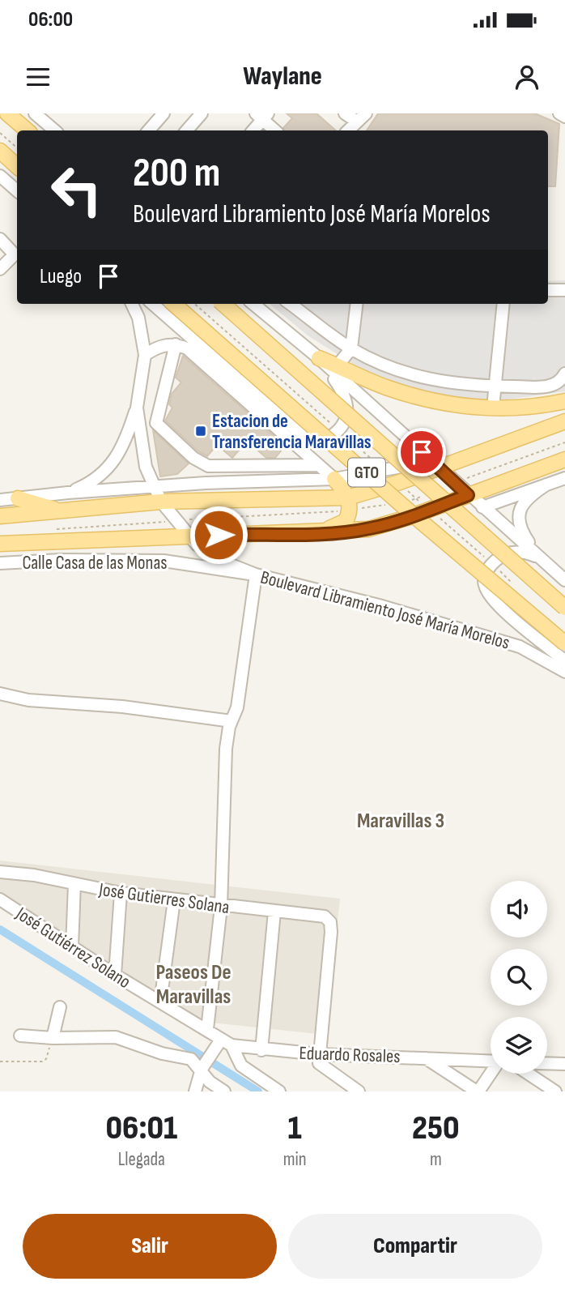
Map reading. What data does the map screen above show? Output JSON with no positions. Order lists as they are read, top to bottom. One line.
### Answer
{"streets":{"main road":["GTO"],"street":["Calle Casa de las Monas","Boulevard Libramiento José María Morelos","José Gutierres Solana","José Gutiérrez Solano","Eduardo Rosales"]},"crossings":[["Calle Casa de las Monas","Boulevard Libramiento José María Morelos"],["José Gutierres Solana","Eduardo Rosales"],["José Gutiérrez Solano","Eduardo Rosales"]],"districts":["Maravillas 3","Paseos De Maravillas"],"places":{"transit":["Estacion de Transferencia Maravillas"]},"page":{"status":"06:00","header":"Waylane","turn":["200 m","Boulevard Libramiento José María Morelos"],"then":"Luego","eta":["06:01","Llegada","1","min","250","m"],"buttons":["Salir","Compartir"]}}
